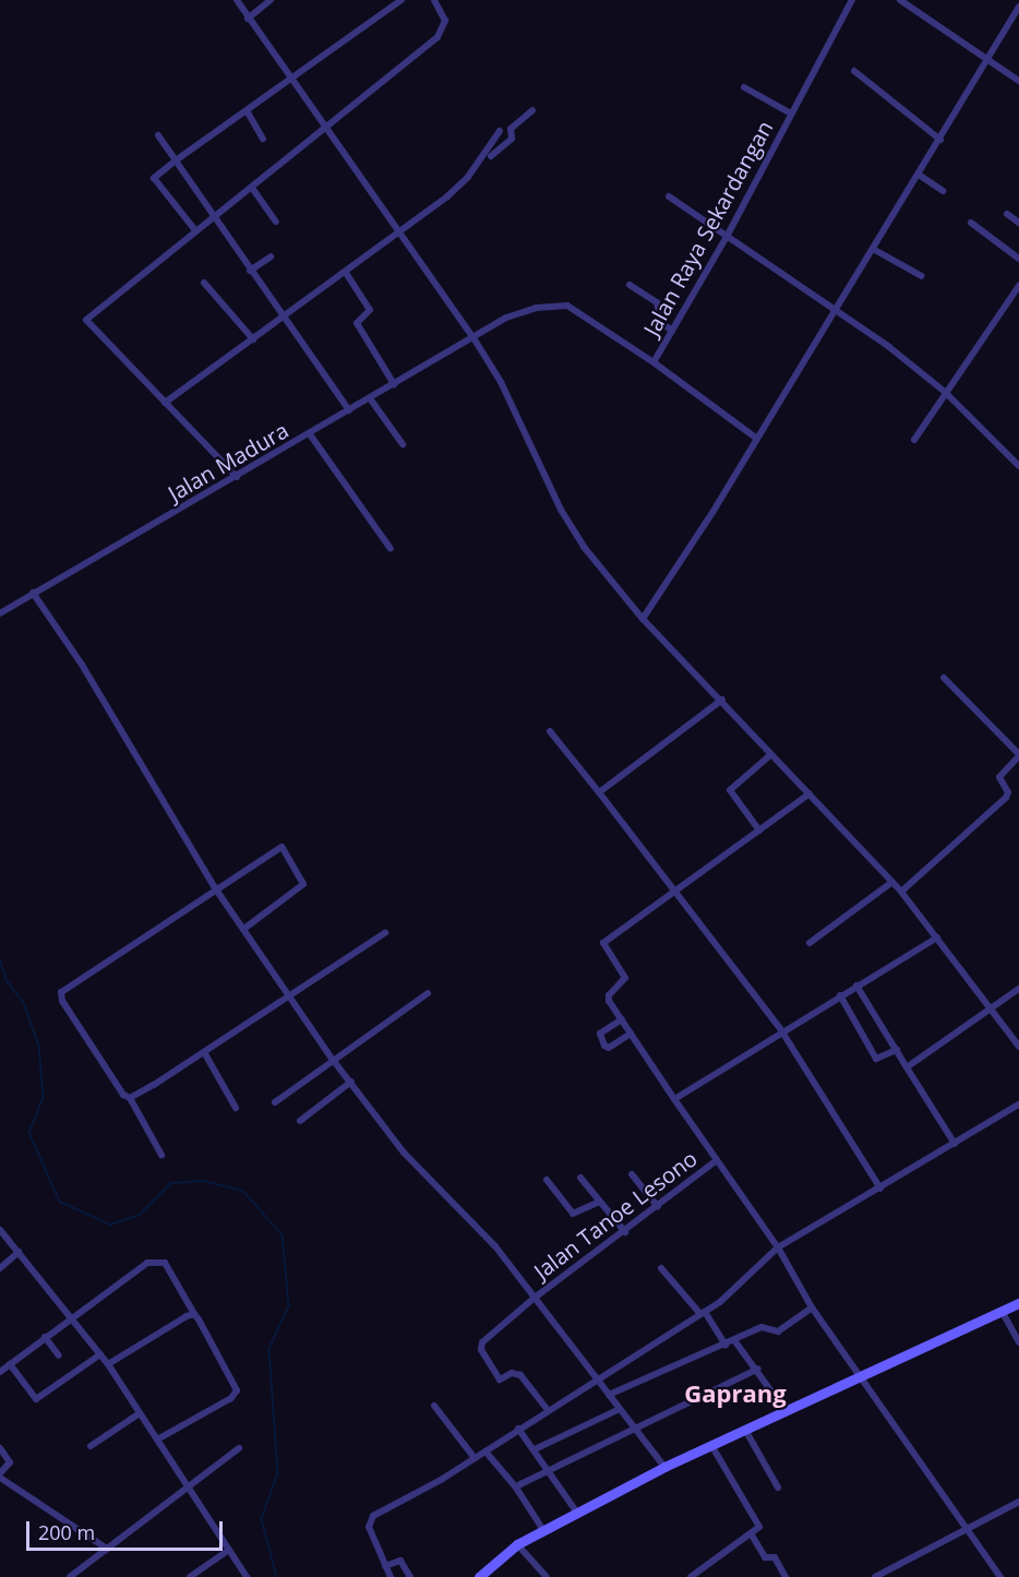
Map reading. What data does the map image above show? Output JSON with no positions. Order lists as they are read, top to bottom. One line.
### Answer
{"streets":{"street":["Jalan Raya Sekardangan","Jalan Madura","Jalan Tanoe Lesono"]},"crossings":[["Jalan Raya Sekardangan","Jalan Madura"]],"districts":["Gaprang"],"scale_bar":"200 m"}
